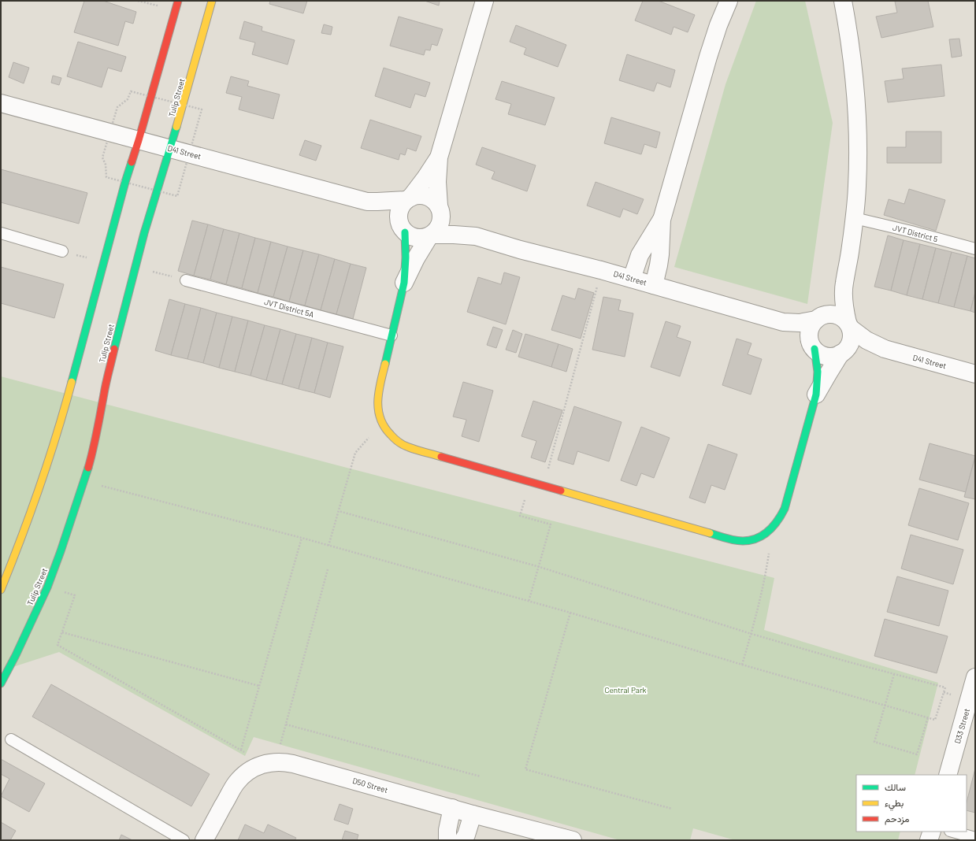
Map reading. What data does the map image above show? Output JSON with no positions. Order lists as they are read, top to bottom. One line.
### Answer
{"streets":{"street":["Tulip Street","D41 Street","D33 Street","D50 Street"],"lane":["JVT District 5","JVT District 5A"]},"crossings":[["Tulip Street","D41 Street"]],"parks":["Central Park"],"legend":["سالك","بطيء","مزدحم"]}
